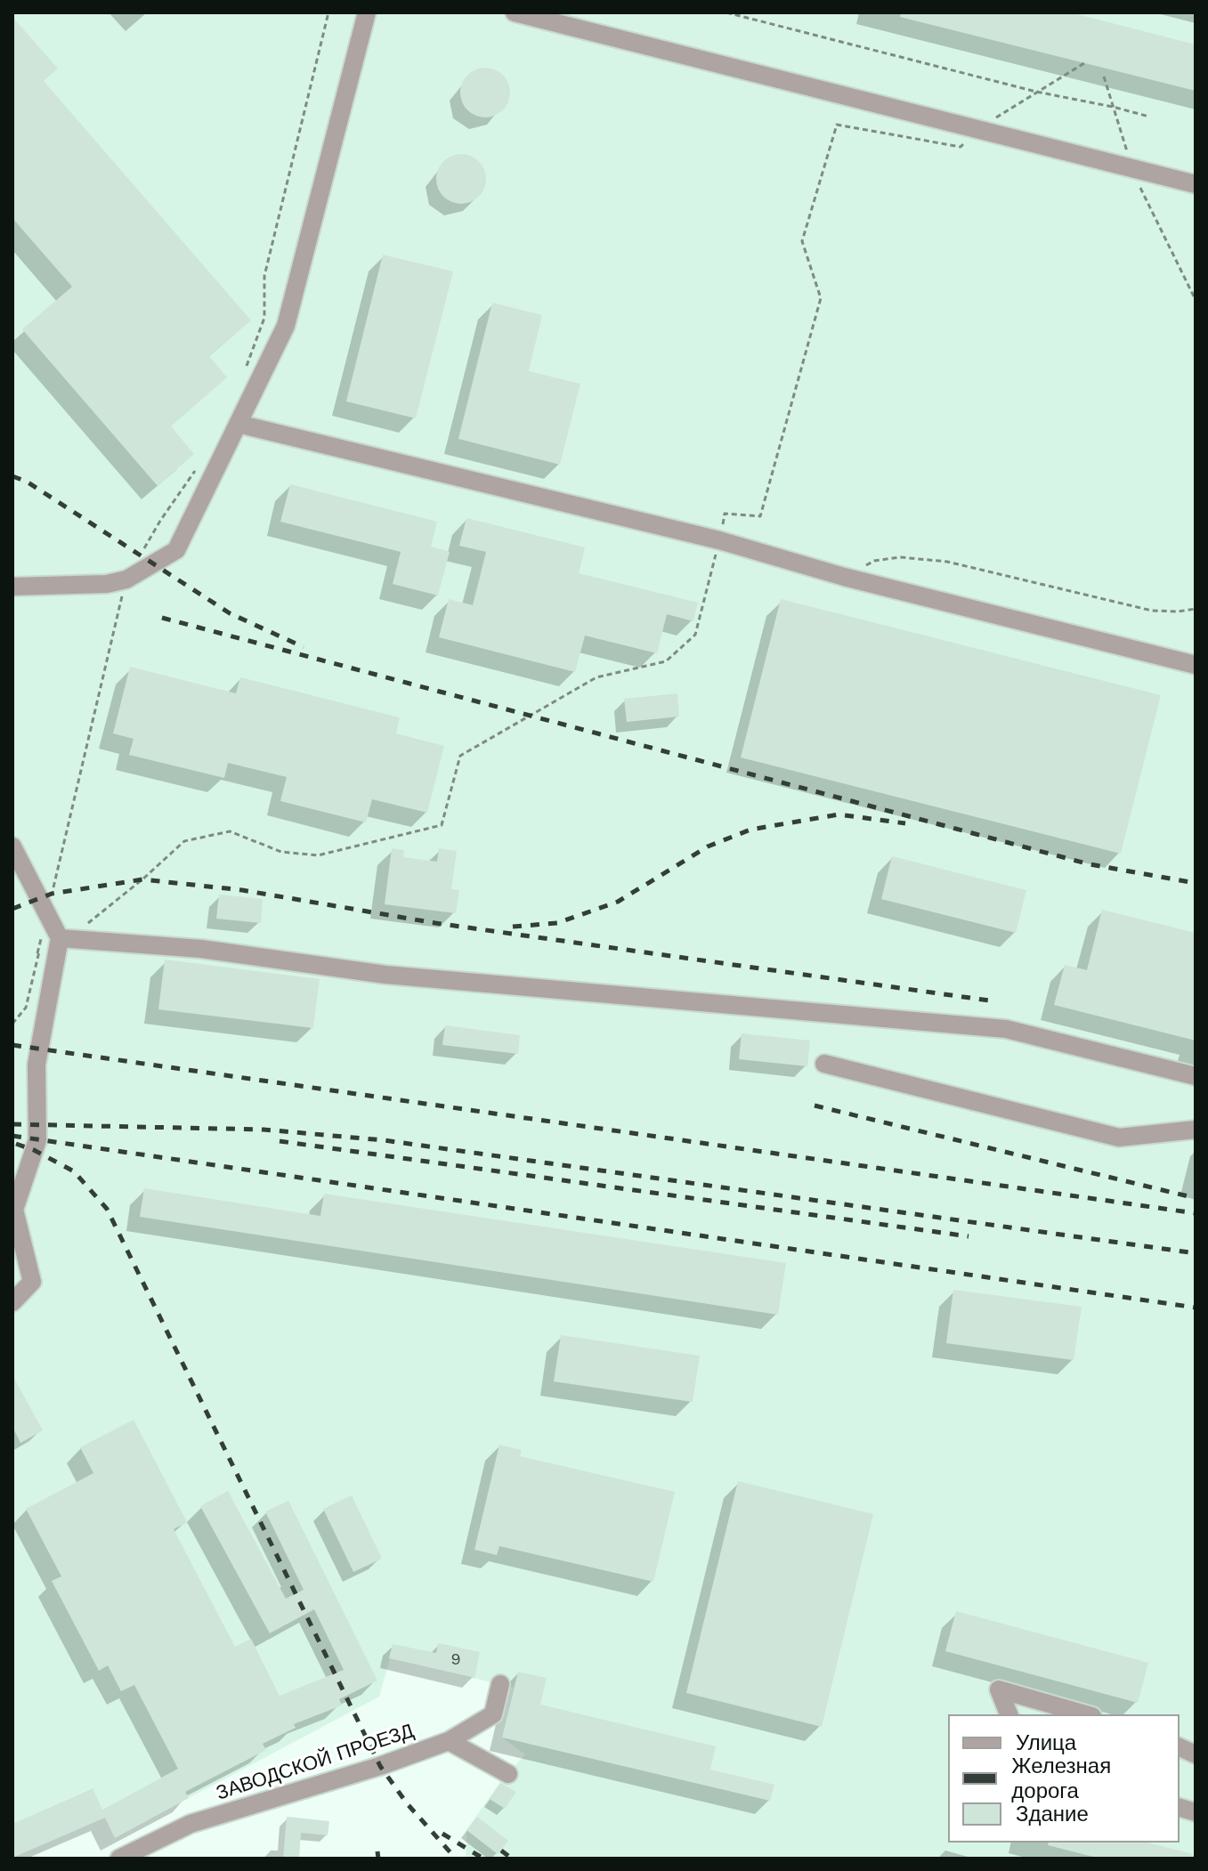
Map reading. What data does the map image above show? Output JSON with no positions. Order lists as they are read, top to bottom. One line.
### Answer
{"streets":{"street":["ЗАВОДСКОЙ ПРОЕЗД"]},"house_numbers":["9"],"legend":["Улица","Железная дорога","Здание"]}
